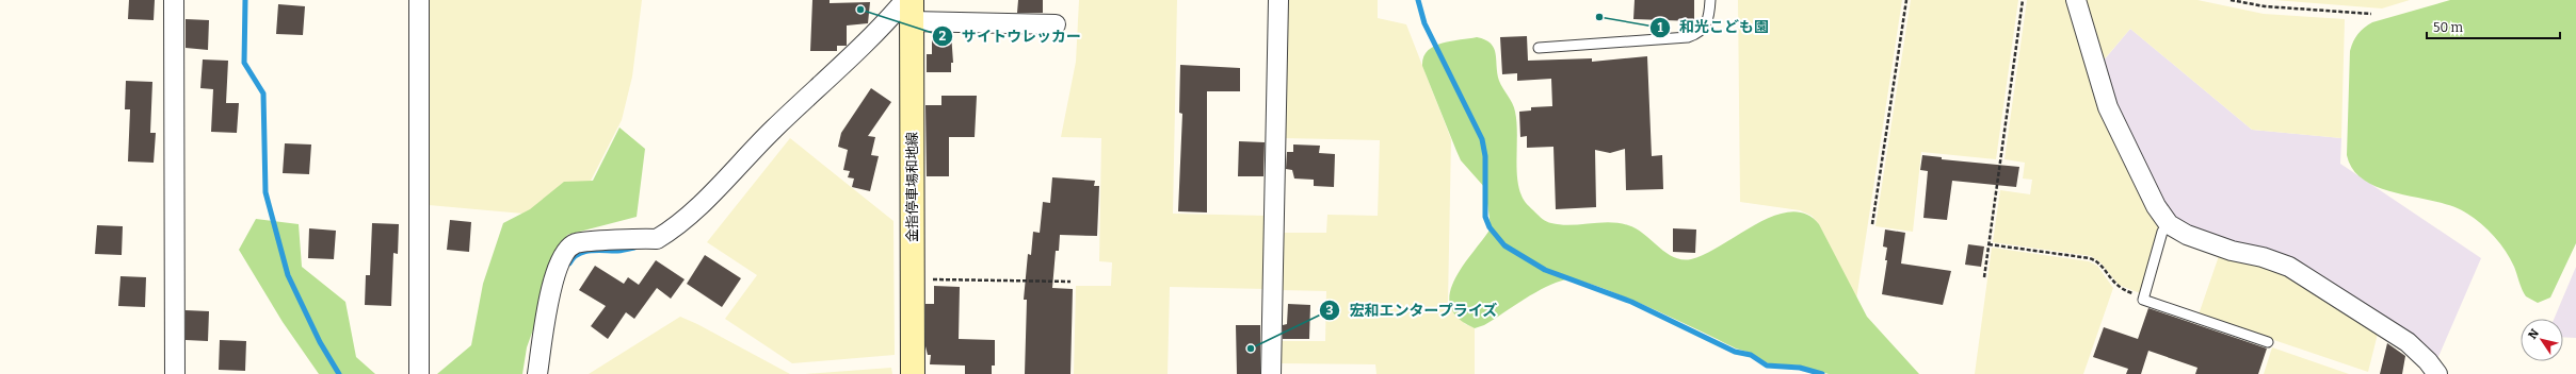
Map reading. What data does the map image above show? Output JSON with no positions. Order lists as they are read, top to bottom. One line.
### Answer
{"streets":{"main road":["金指停車場和地線"]},"places":["サイトウレッカー","和光こども園","宏和エンタープライズ"],"scale_bar":"50 m","north":"top left"}
